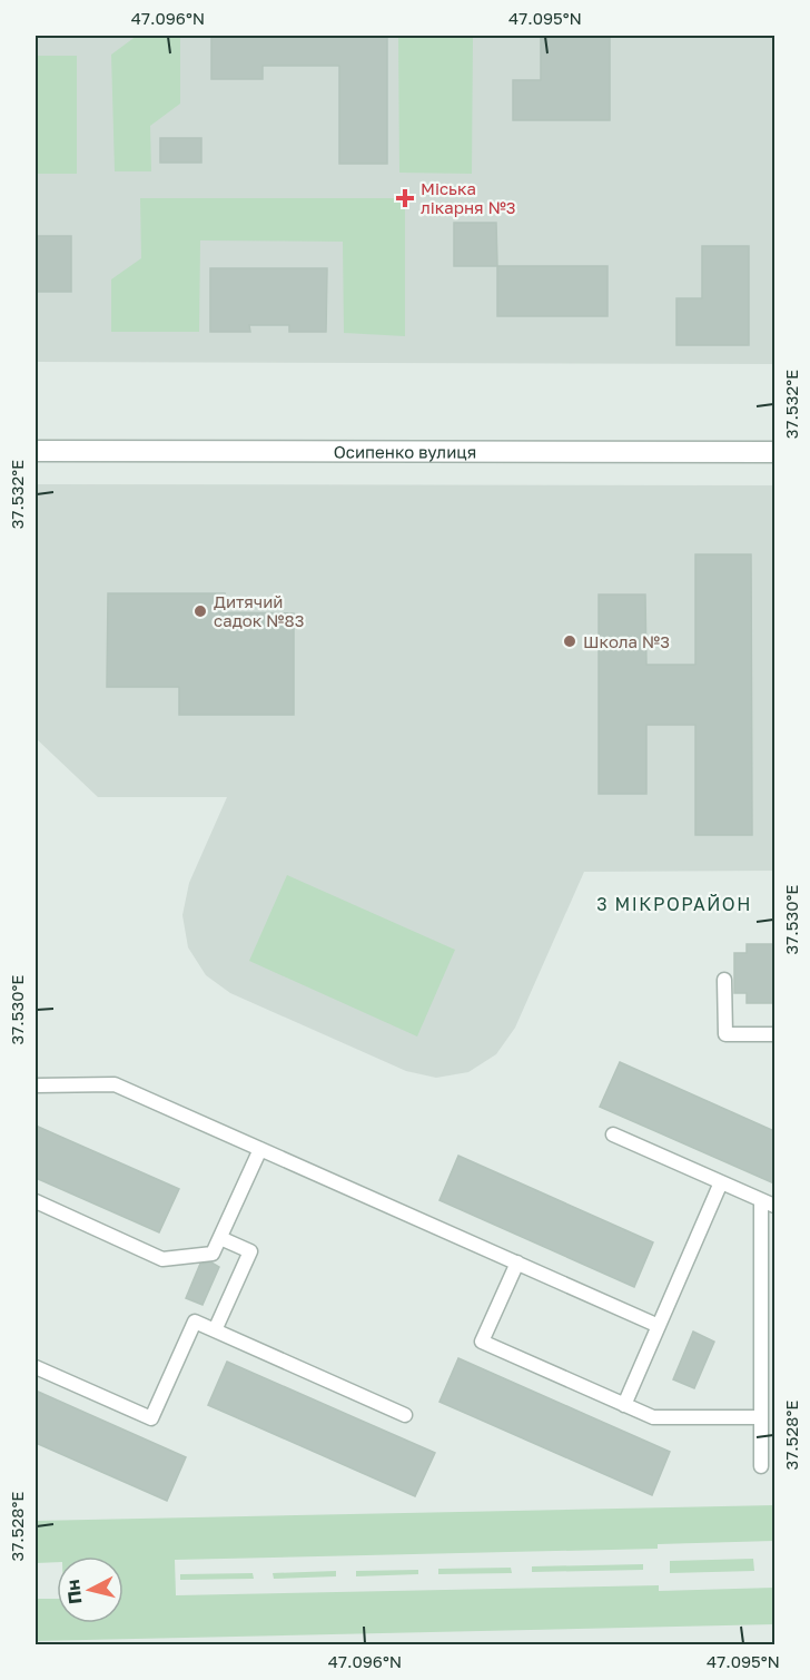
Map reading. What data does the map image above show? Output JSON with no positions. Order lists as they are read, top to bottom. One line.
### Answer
{"streets":{"street":["Осипенко вулиця"]},"districts":["3 МІКРОРАЙОН"],"places":{"health":["Міська лікарня №3"],"other":["Дитячий садок №83","Школа №3"]},"north":"left","coordinates":["47.096°N","47.095°N","37.532°E","37.530°E","37.528°E"]}
